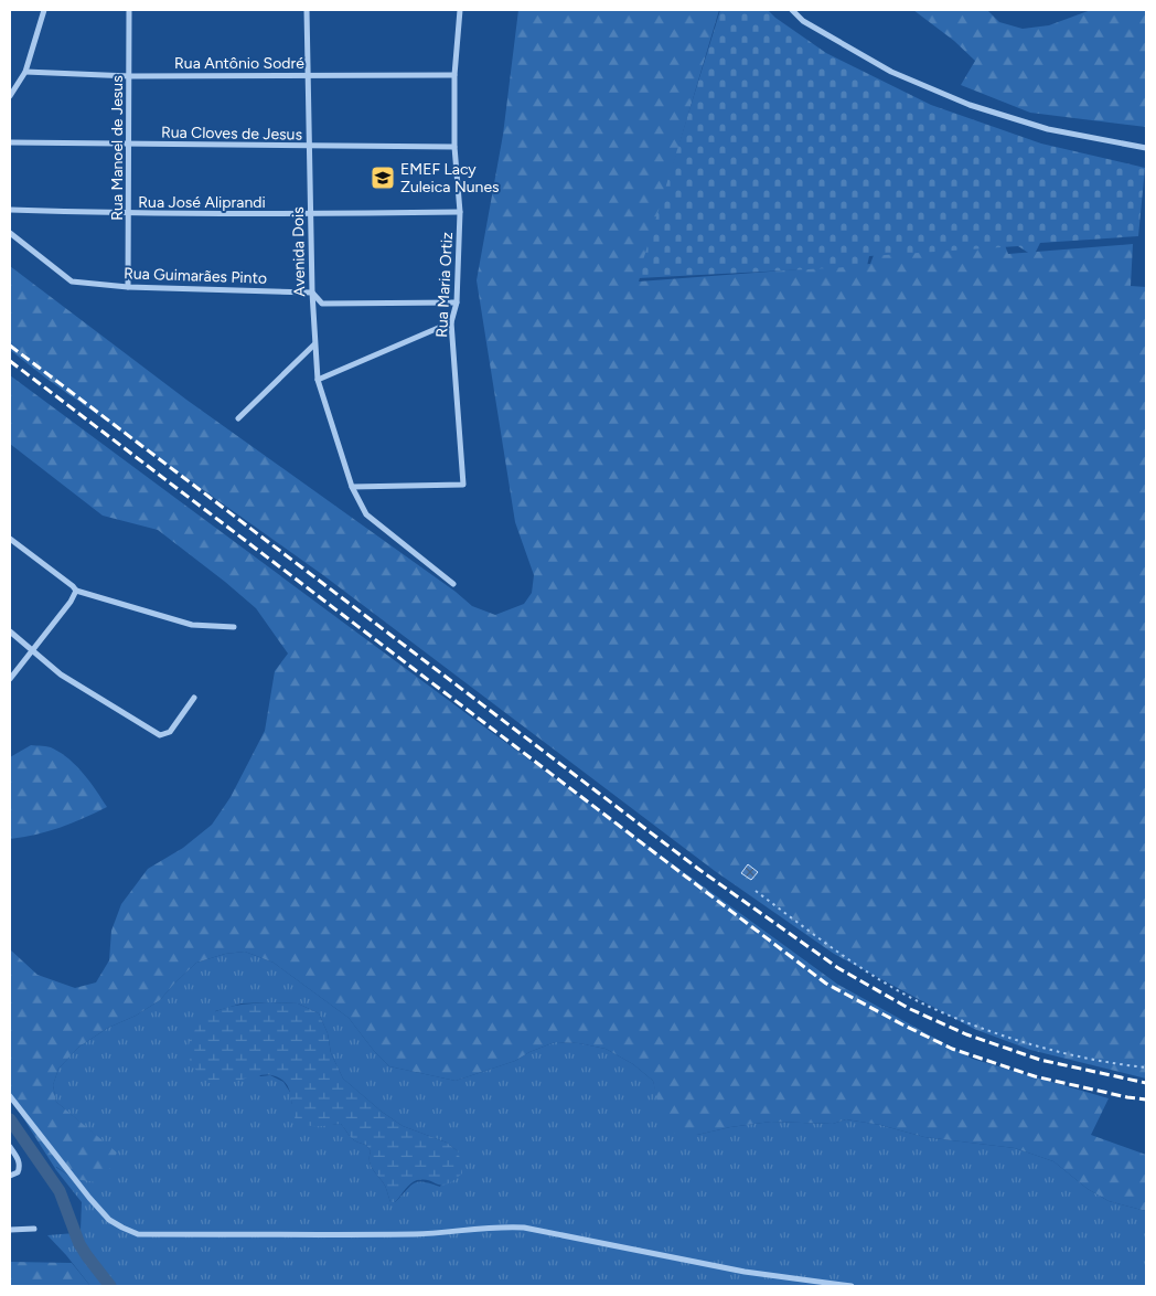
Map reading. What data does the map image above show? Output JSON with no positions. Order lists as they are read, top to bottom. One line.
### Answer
{"streets":{"street":["Rua Antônio Sodré","Rua Cloves de Jesus","Rua Manoel de Jesus","Rua José Aliprandi","Avenida Dois","Rua Guimarães Pinto","Rua Maria Ortiz"]},"crossings":[["Rua Antônio Sodré","Rua Manoel de Jesus"],["Rua Antônio Sodré","Avenida Dois"],["Rua Antônio Sodré","Rua Maria Ortiz"],["Rua Cloves de Jesus","Rua Manoel de Jesus"],["Rua Cloves de Jesus","Avenida Dois"],["Rua Cloves de Jesus","Rua Maria Ortiz"],["Rua Manoel de Jesus","Rua José Aliprandi"],["Rua Manoel de Jesus","Rua Guimarães Pinto"],["Rua José Aliprandi","Avenida Dois"],["Rua José Aliprandi","Rua Maria Ortiz"],["Avenida Dois","Rua Guimarães Pinto"],["Avenida Dois","Rua Maria Ortiz"],["Rua Guimarães Pinto","Rua Maria Ortiz"]],"places":{"school or university":["EMEF Lacy Zuleica Nunes"]}}
